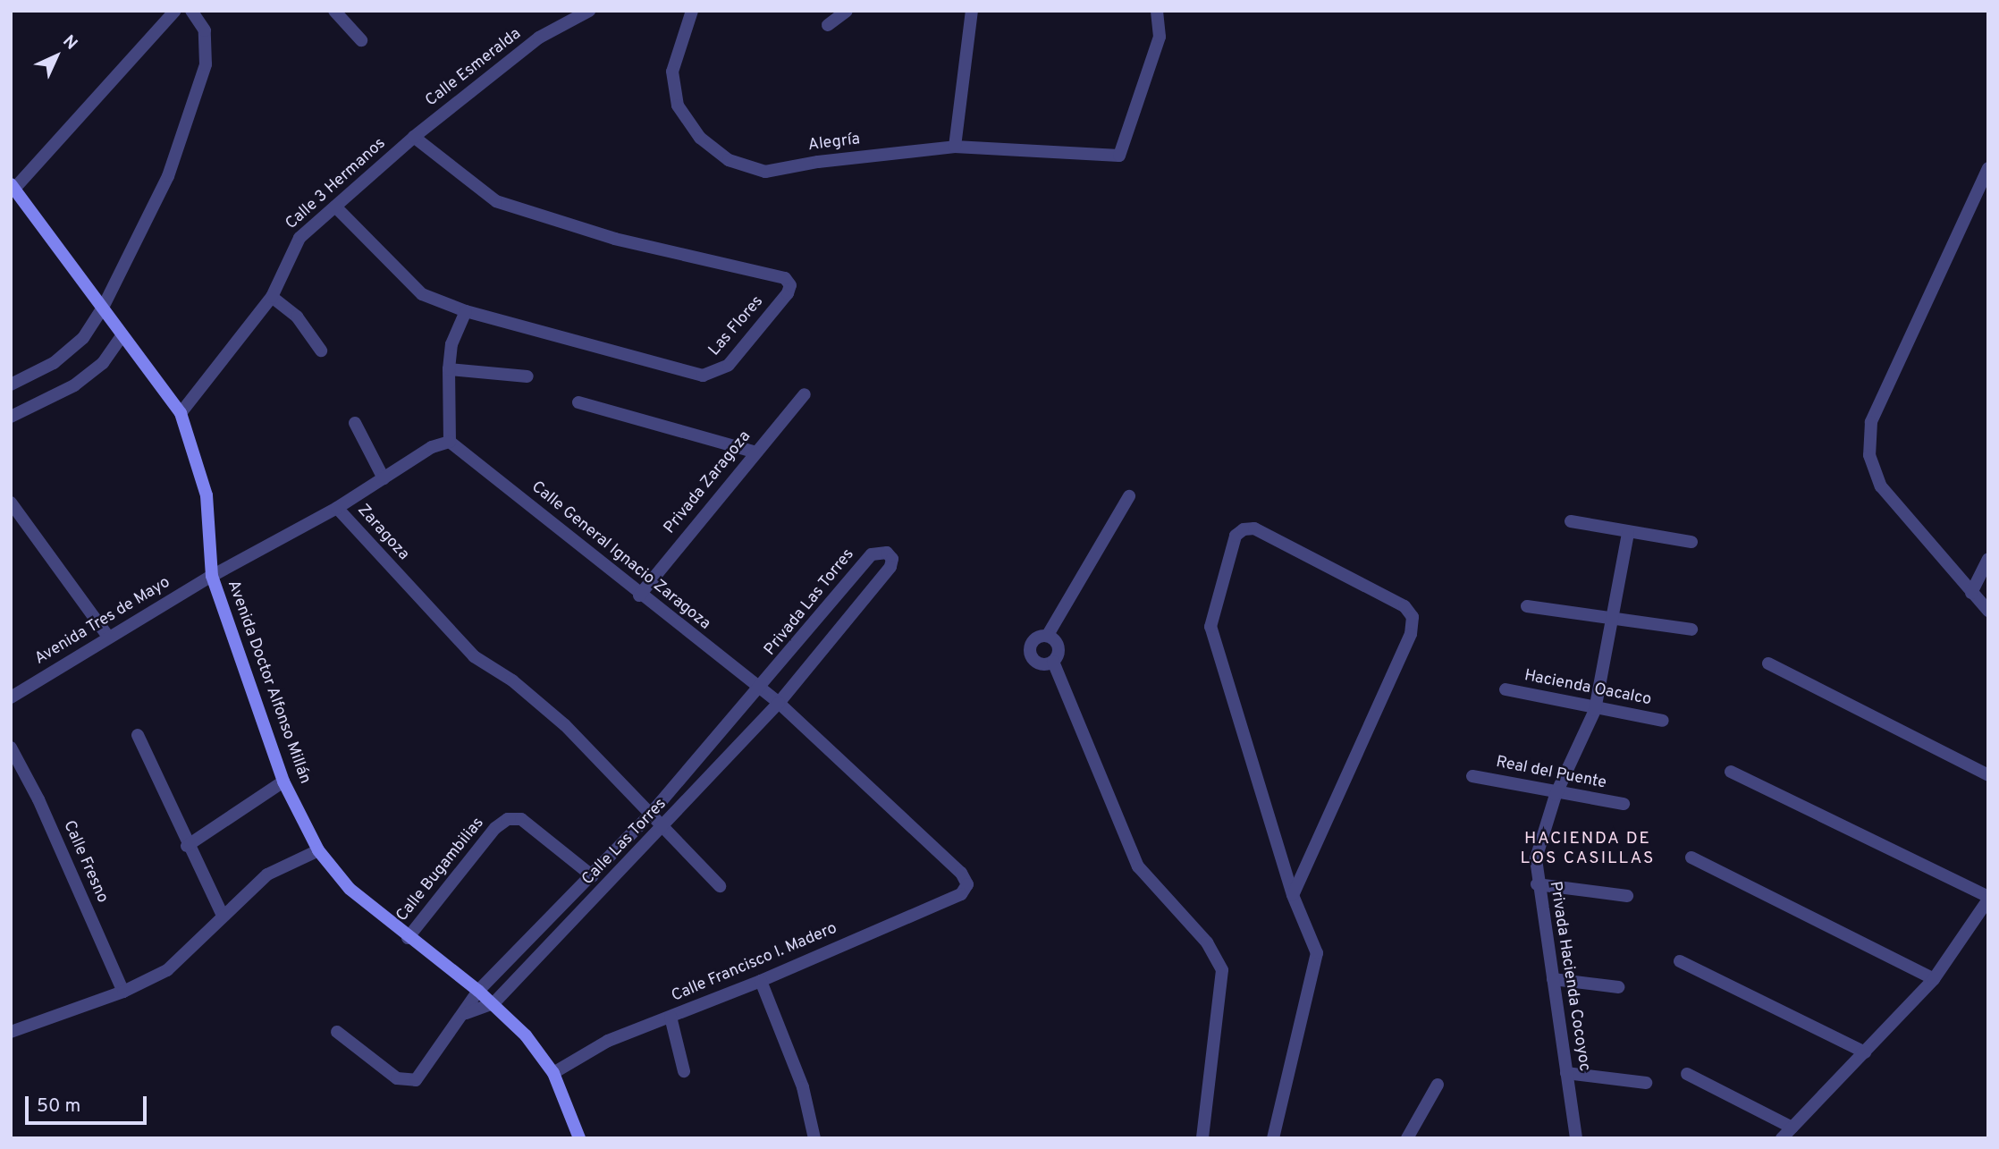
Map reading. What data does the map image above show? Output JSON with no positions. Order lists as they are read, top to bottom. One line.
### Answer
{"streets":{"main road":["Avenida Doctor Alfonso Millán"],"street":["Calle Esmeralda","Alegría","Calle 3 Hermanos","Las Flores","Privada Zaragoza","Zaragoza","Calle General Ignacio Zaragoza","Privada Las Torres","Avenida Tres de Mayo","Hacienda Oacalco","Real del Puente","Calle Las Torres","Calle Fresno","Calle Bugambilias","Calle Francisco I. Madero","Privada Hacienda Cocoyoc"]},"crossings":[["Calle Esmeralda","Calle 3 Hermanos"],["Calle Esmeralda","Las Flores"],["Calle 3 Hermanos","Las Flores"],["Calle 3 Hermanos","Avenida Doctor Alfonso Millán"],["Privada Zaragoza","Calle General Ignacio Zaragoza"],["Zaragoza","Calle Las Torres"],["Calle General Ignacio Zaragoza","Privada Las Torres"],["Calle General Ignacio Zaragoza","Calle Las Torres"],["Calle General Ignacio Zaragoza","Calle Francisco I. Madero"],["Privada Las Torres","Calle Las Torres"],["Avenida Tres de Mayo","Avenida Doctor Alfonso Millán"],["Avenida Doctor Alfonso Millán","Calle Las Torres"],["Avenida Doctor Alfonso Millán","Calle Bugambilias"],["Avenida Doctor Alfonso Millán","Calle Francisco I. Madero"],["Hacienda Oacalco","Privada Hacienda Cocoyoc"],["Real del Puente","Privada Hacienda Cocoyoc"],["Calle Las Torres","Calle Bugambilias"]],"districts":["HACIENDA DE LOS CASILLAS"],"scale_bar":"50 m","north":"top right"}
